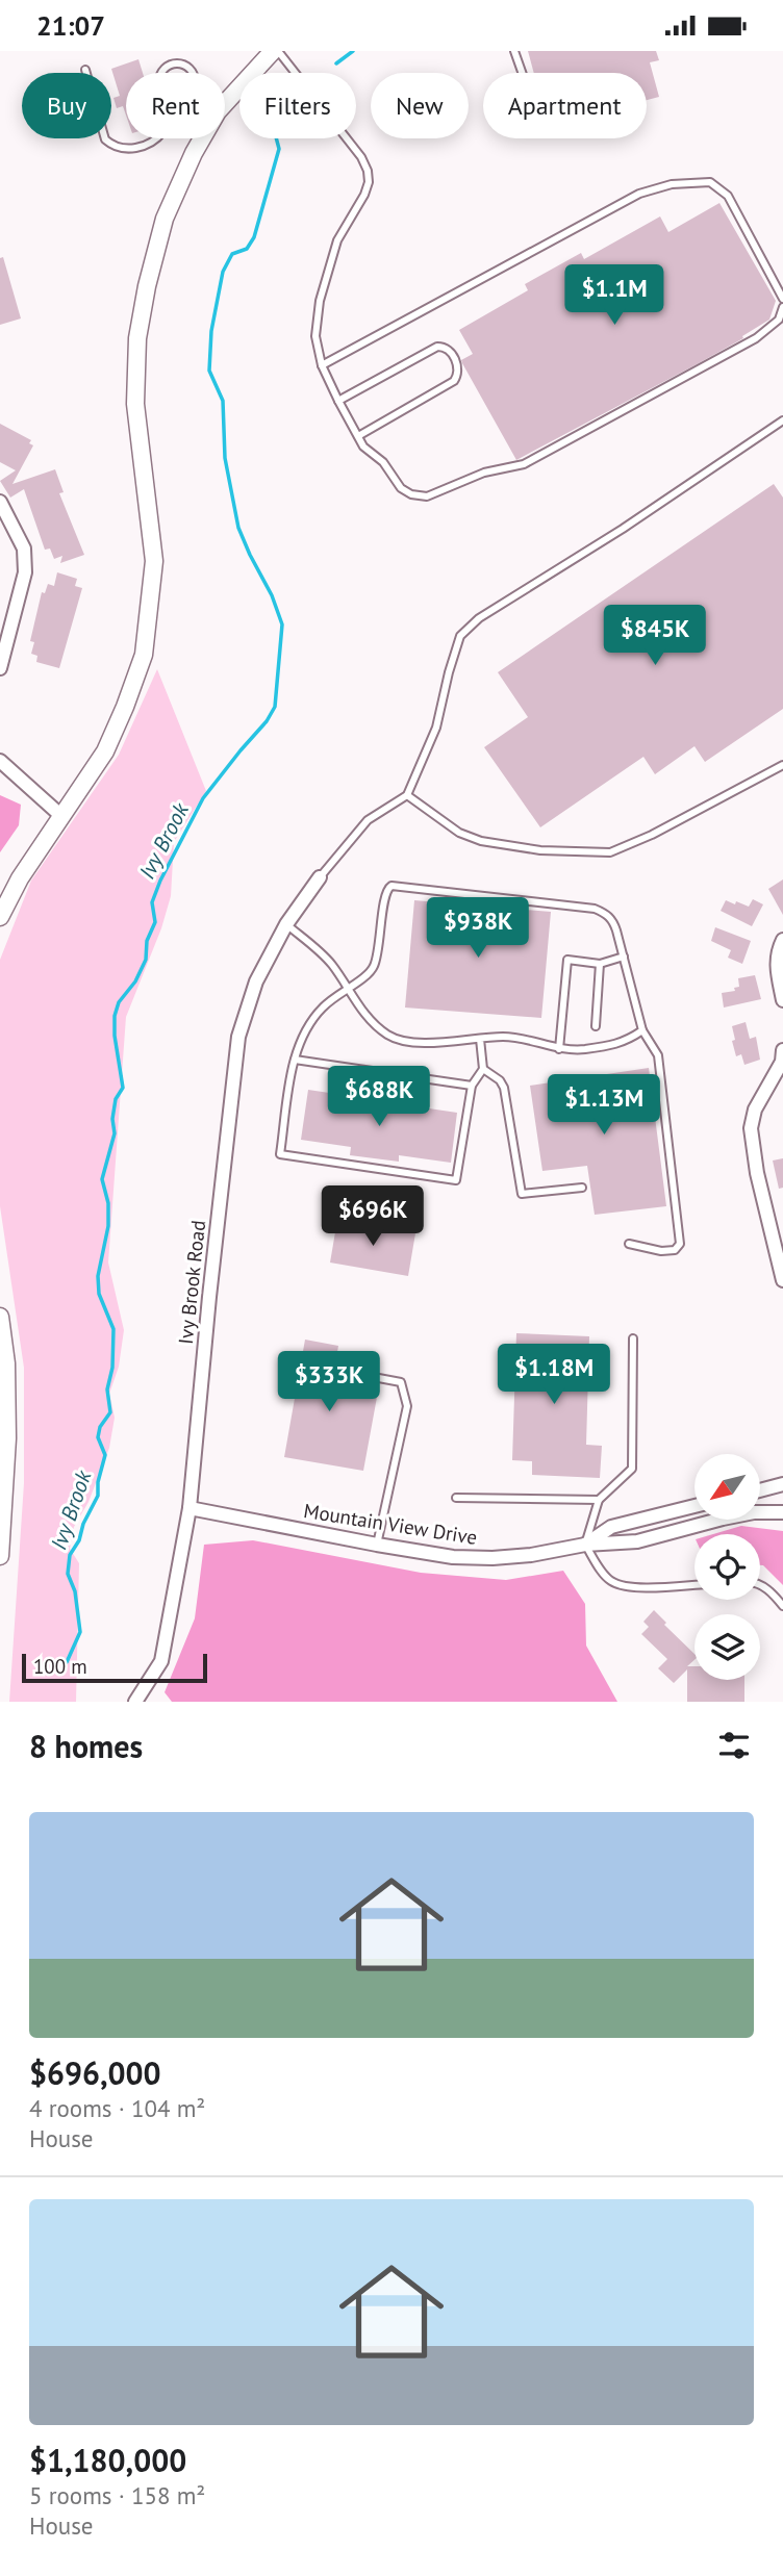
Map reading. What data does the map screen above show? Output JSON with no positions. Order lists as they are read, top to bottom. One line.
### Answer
{"streets":{"street":["Ivy Brook Road","Mountain View Drive"]},"crossings":[["Ivy Brook Road","Mountain View Drive"]],"water":["Ivy Brook"],"scale_bar":"100 m","north":"bottom left","page":{"status":"21:07","chip":["Buy","Rent","Filters","New","Apartment"],"price":["$1.1M","$845K","$938K","$688K","$1.13M","$696K","$1.18M","$333K"],"scale":"100 m","heading":"8 homes","list":[{"name":"$696,000","note":"4 rooms · 104 m² · House"},{"name":"$1,180,000","note":"5 rooms · 158 m² · House"}]}}
